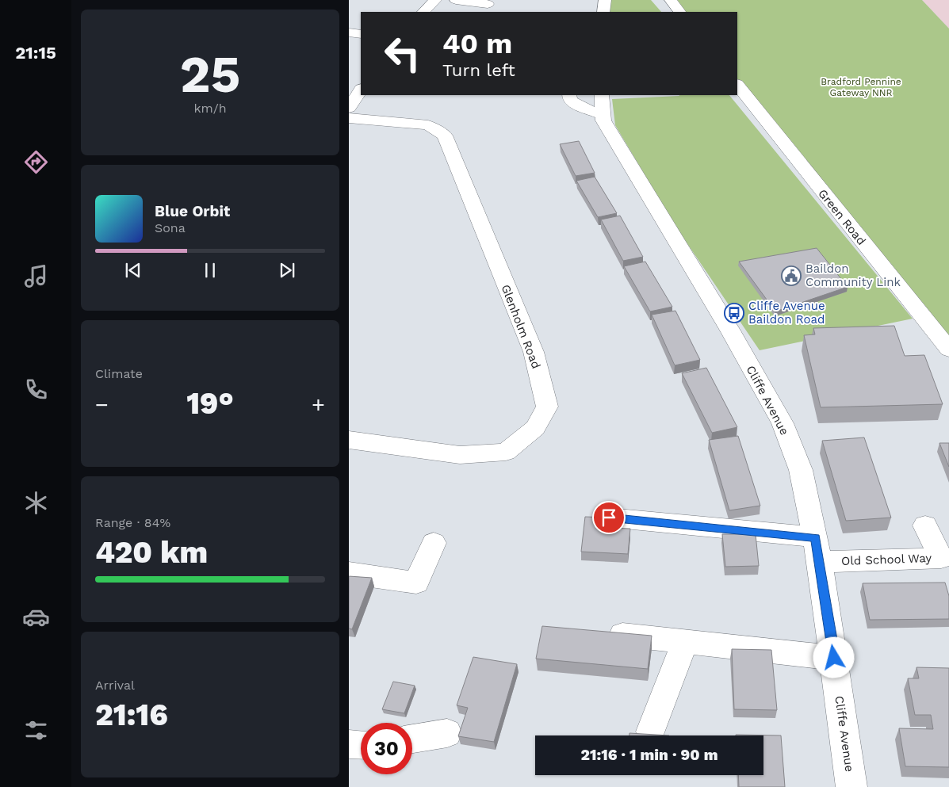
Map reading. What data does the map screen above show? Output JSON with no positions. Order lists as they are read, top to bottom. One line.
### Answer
{"streets":{"street":["Green Road","Glenholm Road","Cliffe Avenue","Old School Way"]},"crossings":[["Cliffe Avenue","Old School Way"]],"parks":["Bradford Pennine Gateway NNR"],"places":{"public building":["Baildon Community Link"],"bus stop":["Cliffe Avenue Baildon Road"]},"page":{"tabs":"21:15","tile":[["25","km/h"],"Climate",["Range · 84%","420 km"],["Arrival","21:16"]],"turn":["40 m","Turn left"],"song":["Blue Orbit","Sona"],"heat":["−","19°","+"],"limit":"30","trip":"21:16 · 1 min · 90 m"}}
